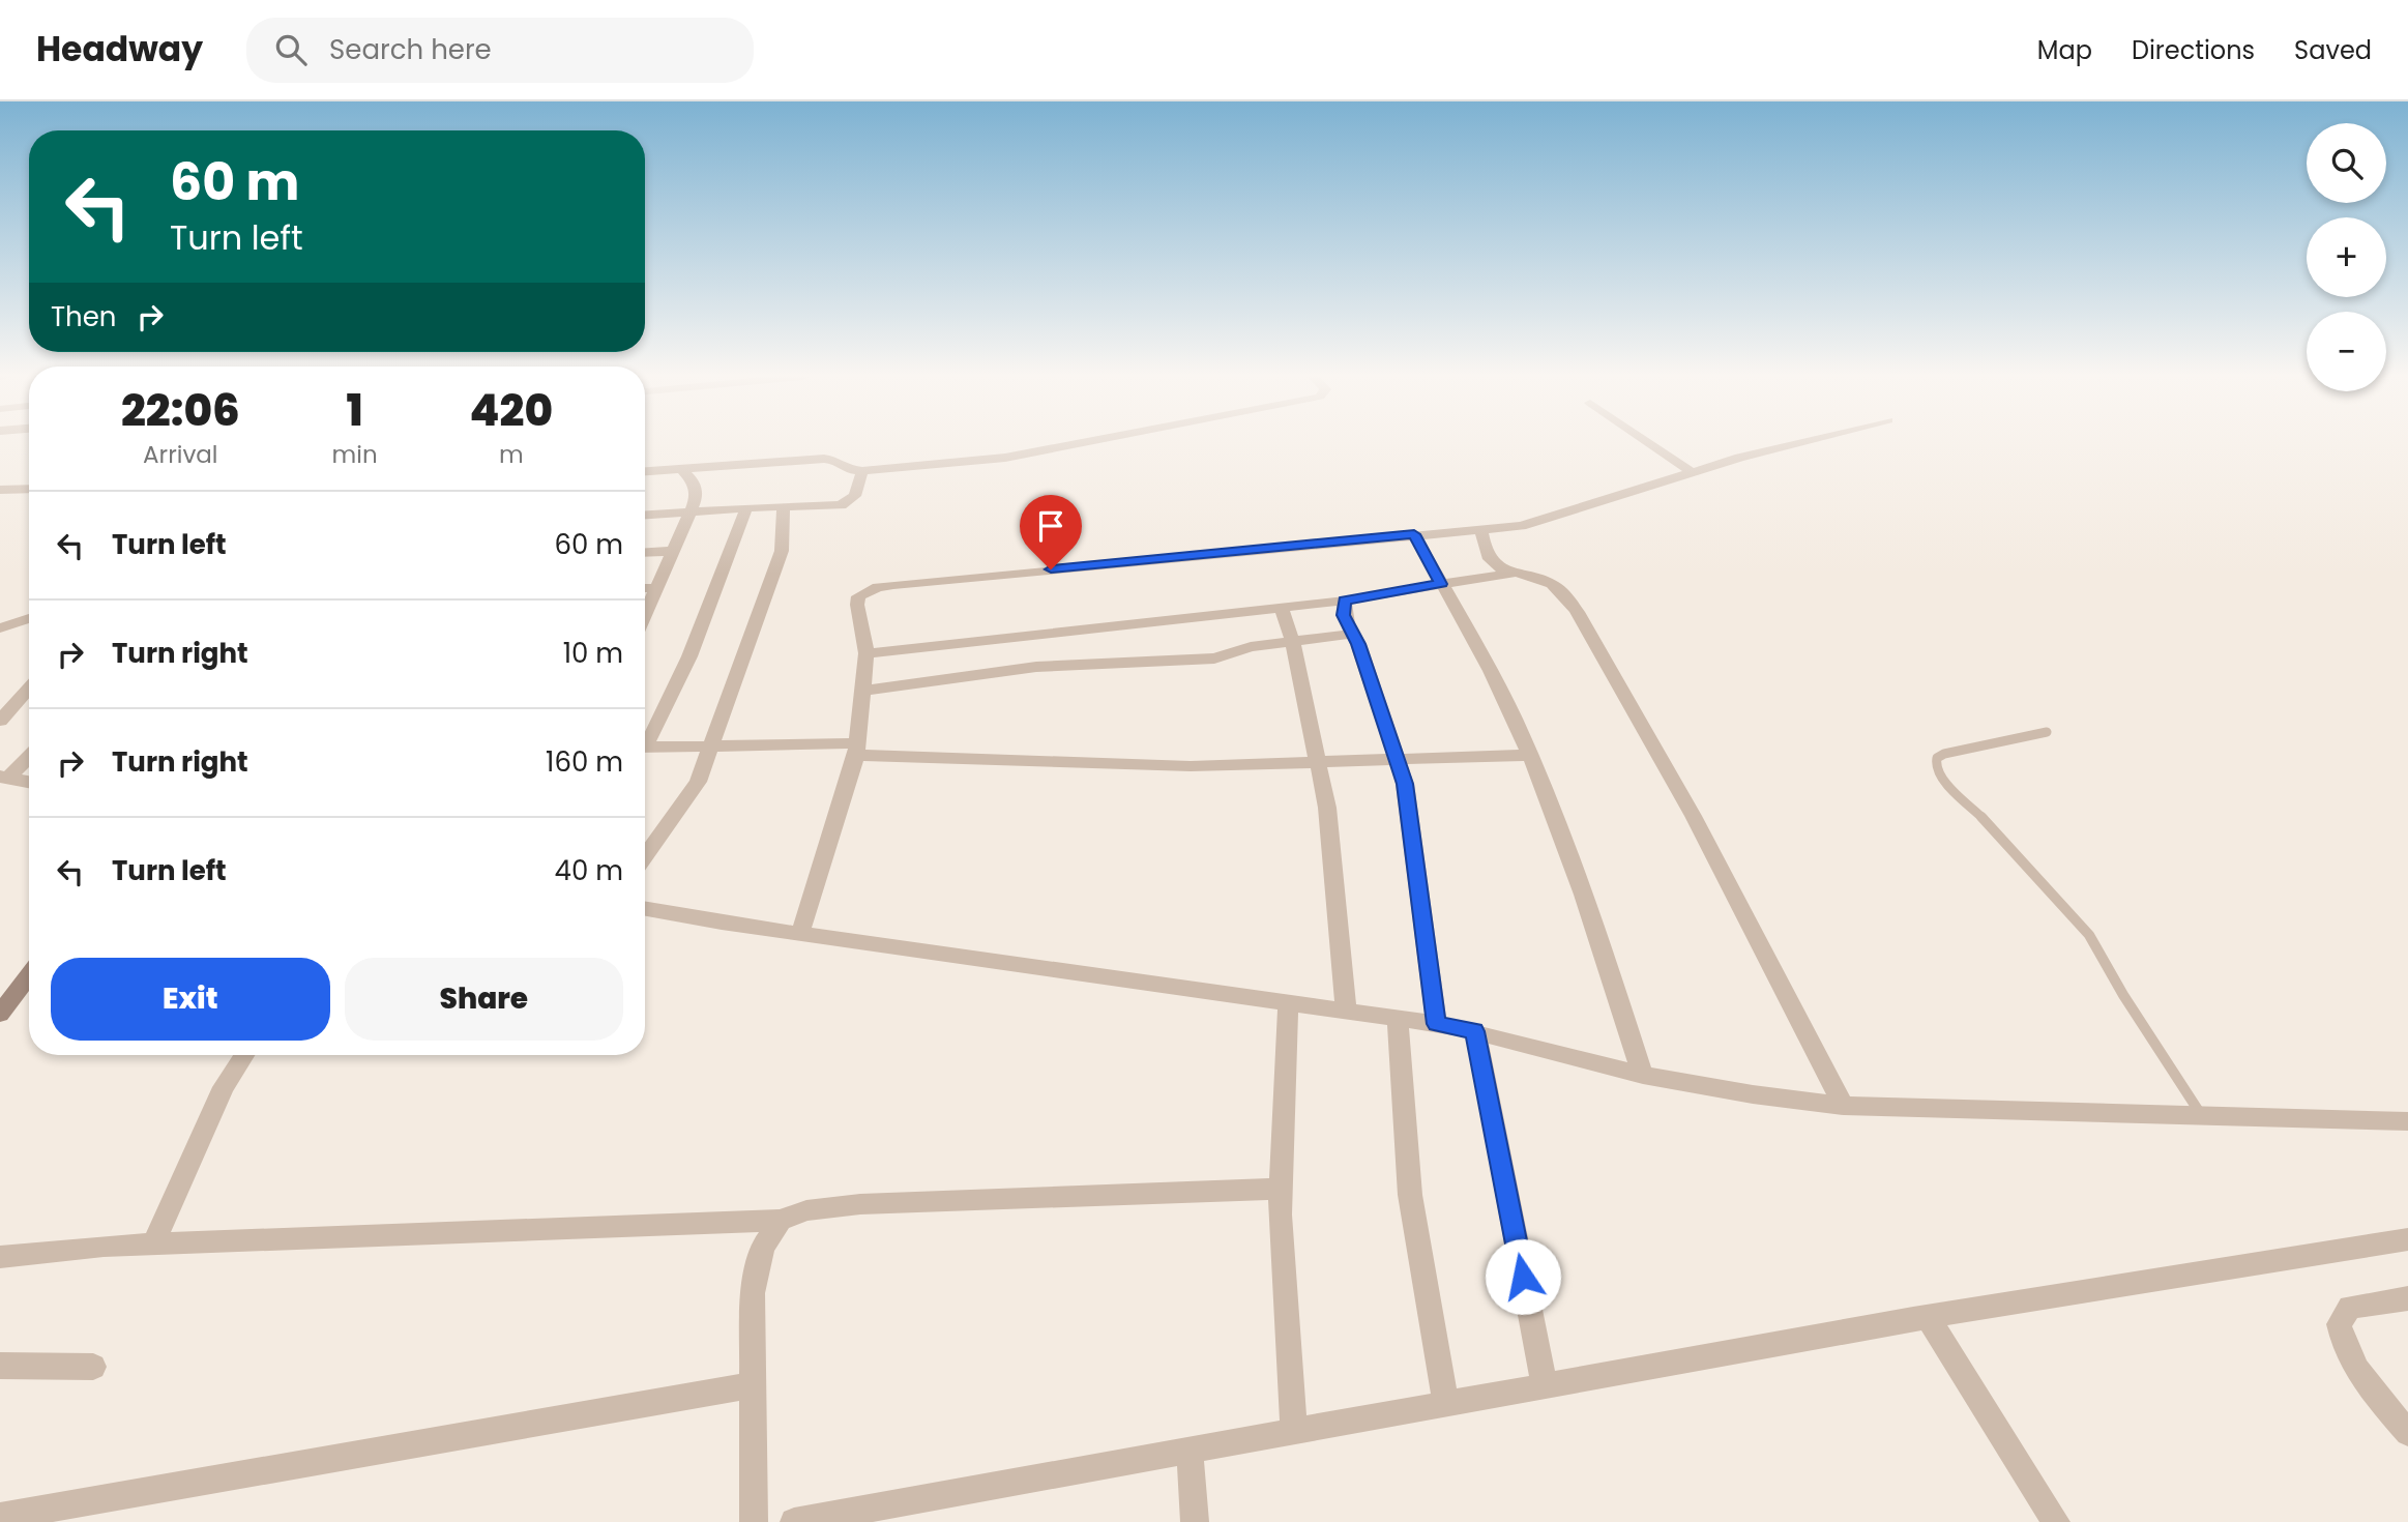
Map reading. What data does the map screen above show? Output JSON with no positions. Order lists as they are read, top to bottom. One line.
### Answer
{"page":{"header":"Headway","search":"Search here","nav":["Map","Directions","Saved"],"map_buttons":["+","−"],"turn":["60 m","Turn left"],"then":"Then","eta":["22:06","Arrival","1","min","420","m"],"list":[{"name":"Turn left","value":"60 m"},{"name":"Turn right","value":"10 m"},{"name":"Turn right","value":"160 m"},{"name":"Turn left","value":"40 m"}],"buttons":["Exit","Share"]}}
